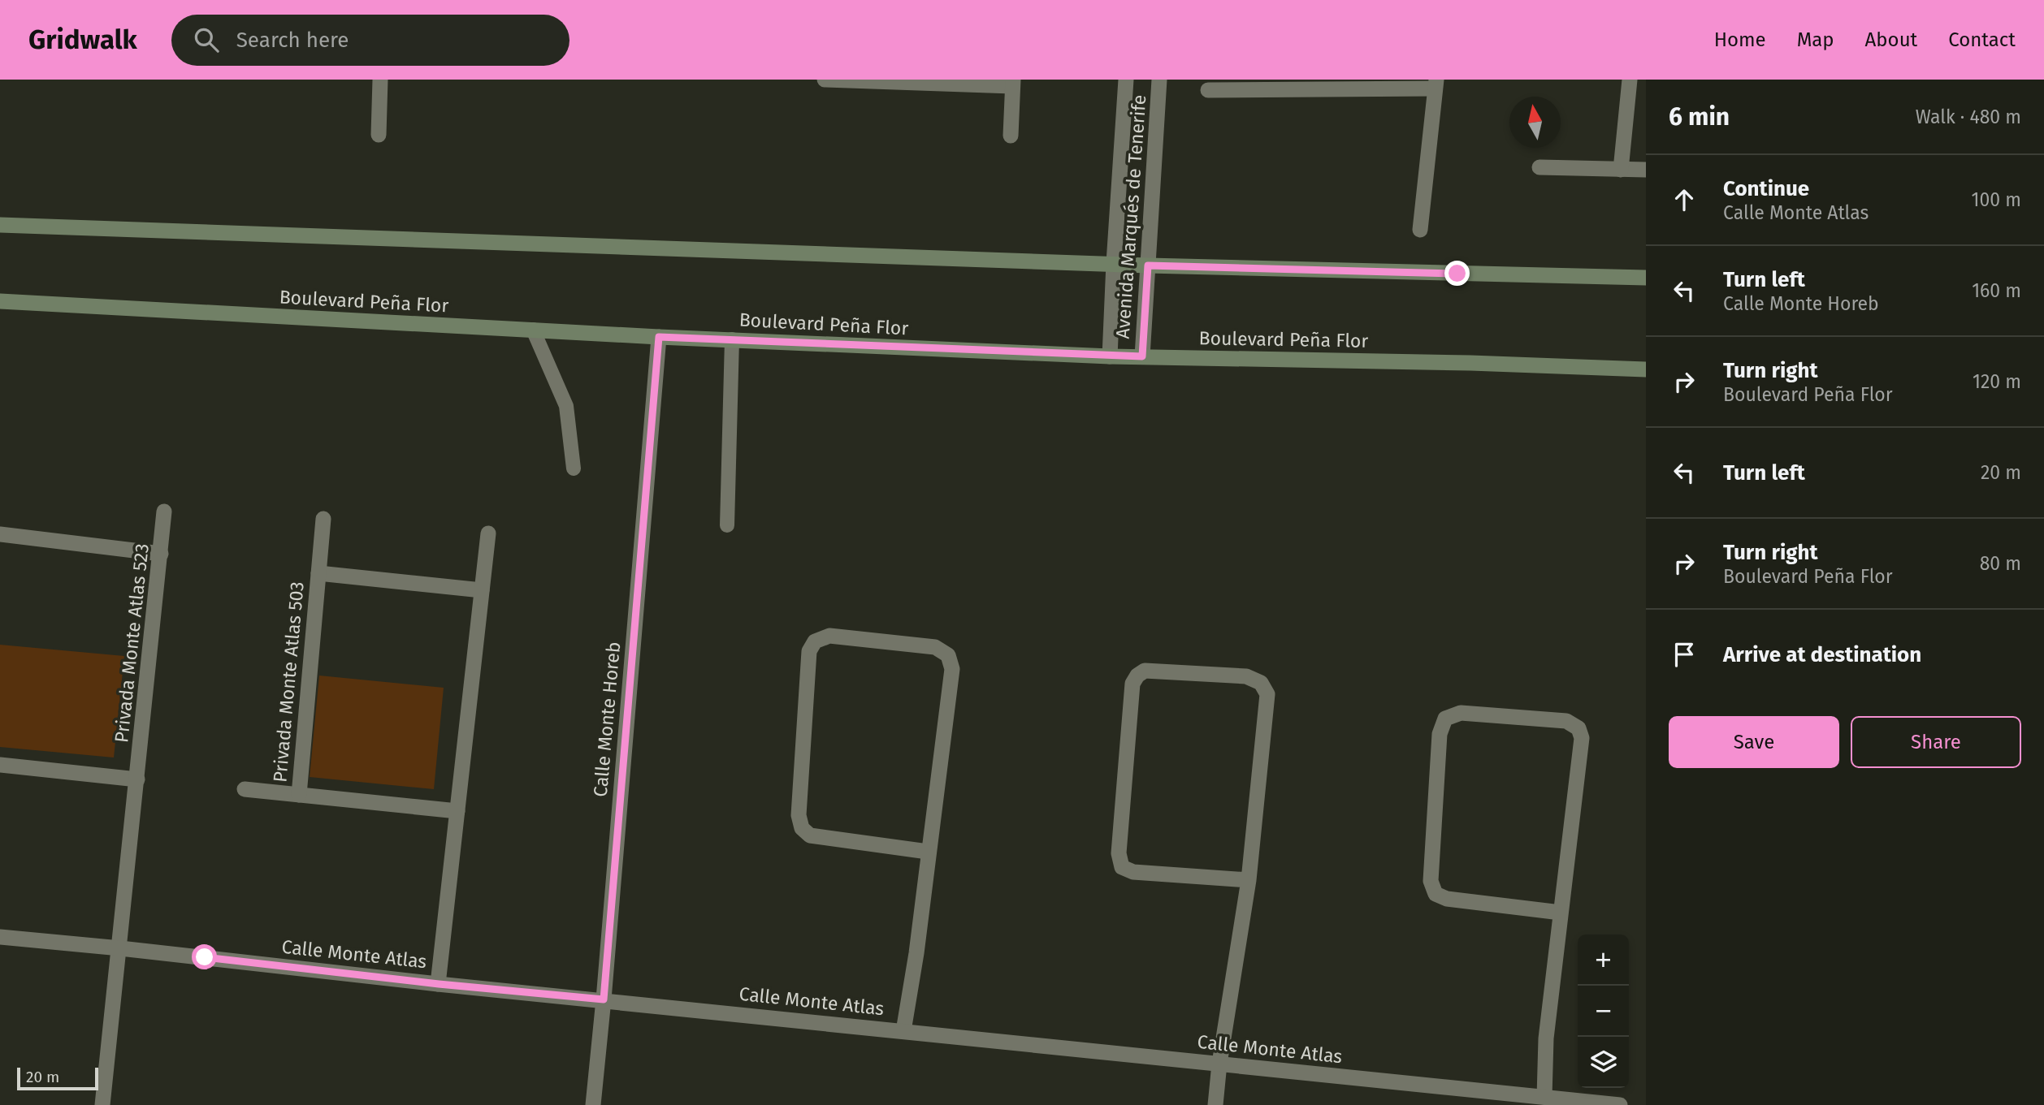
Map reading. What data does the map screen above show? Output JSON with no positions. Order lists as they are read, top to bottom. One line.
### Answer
{"streets":{"main road":["Boulevard Peña Flor"],"street":["Avenida Marqués de Tenerife","Privada Monte Atlas 523","Privada Monte Atlas 503","Calle Monte Horeb","Calle Monte Atlas"]},"crossings":[["Avenida Marqués de Tenerife","Boulevard Peña Flor"],["Boulevard Peña Flor","Calle Monte Horeb"],["Privada Monte Atlas 523","Calle Monte Atlas"],["Calle Monte Horeb","Calle Monte Atlas"]],"scale_bar":"20 m","north":"top","page":{"header":"Gridwalk","search":"Search here","nav":["Home","Map","About","Contact"],"heading":["6 min","Walk · 480 m"],"list":[["Continue","Calle Monte Atlas","100 m"],["Turn left","Calle Monte Horeb","160 m"],["Turn right","Boulevard Peña Flor","120 m"],["Turn left","20 m"],["Turn right","Boulevard Peña Flor","80 m"],"Arrive at destination"],"buttons":["Save","Share"],"map_buttons":["+","−"],"scale":"20 m"}}
